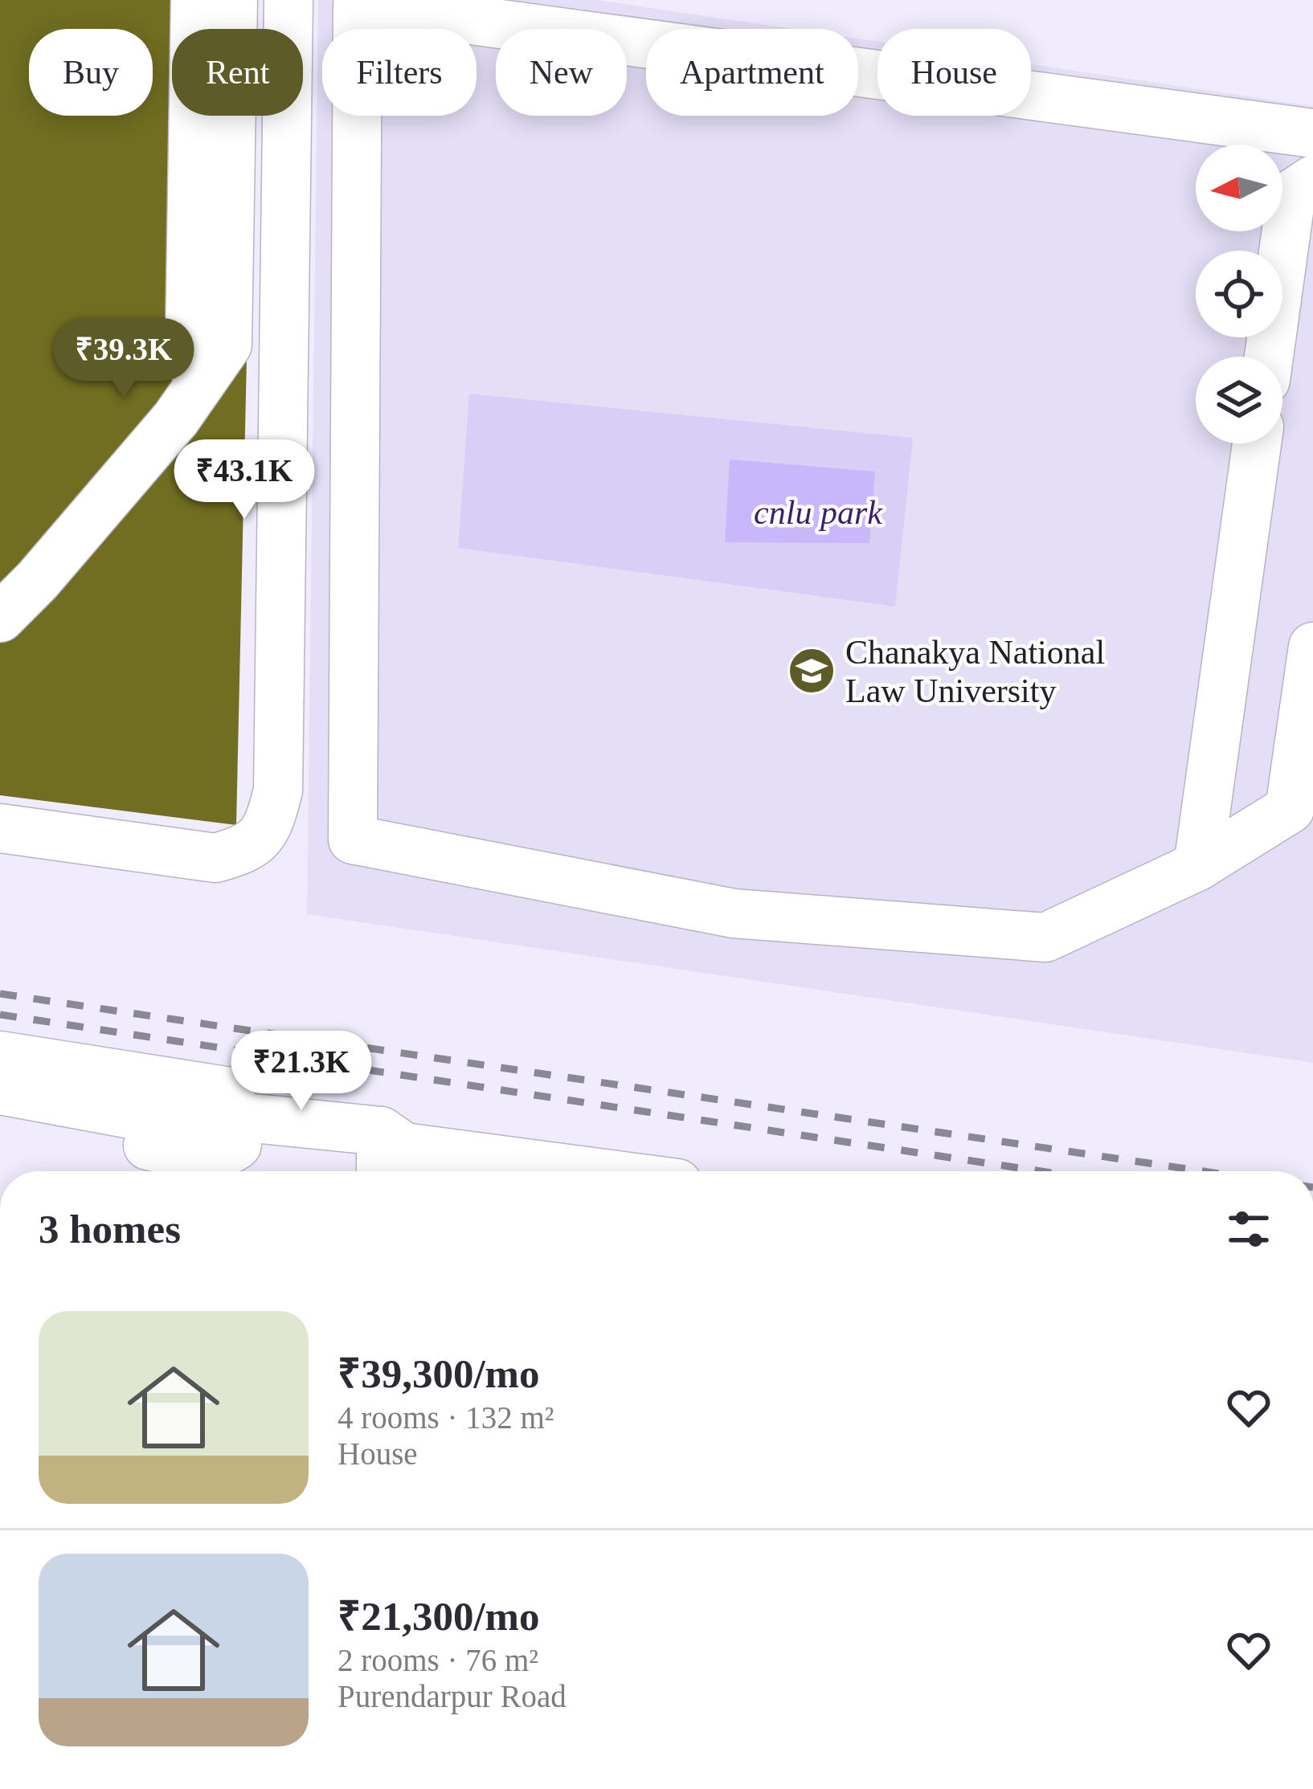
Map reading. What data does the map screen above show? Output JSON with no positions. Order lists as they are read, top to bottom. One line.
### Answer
{"parks":["cnlu park"],"places":{"school or university":["Chanakya National Law University"]},"north":"left","page":{"chip":["Buy","Rent","Filters","New","Apartment","House"],"price":["₹39.3K","₹43.1K","₹21.3K"],"heading":"3 homes","list":[{"name":"₹39,300/mo","note":"4 rooms · 132 m² · House"},{"name":"₹21,300/mo","note":"2 rooms · 76 m² · Purendarpur Road"}]}}
